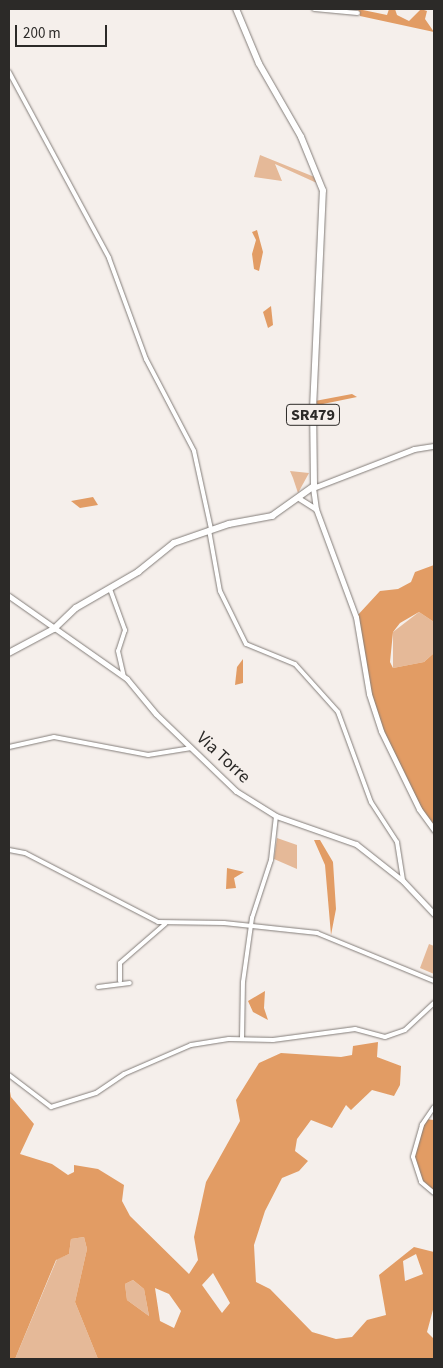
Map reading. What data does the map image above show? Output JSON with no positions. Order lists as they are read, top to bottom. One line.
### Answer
{"streets":{"main road":["SR479","Via Torre"]},"scale_bar":"200 m"}
